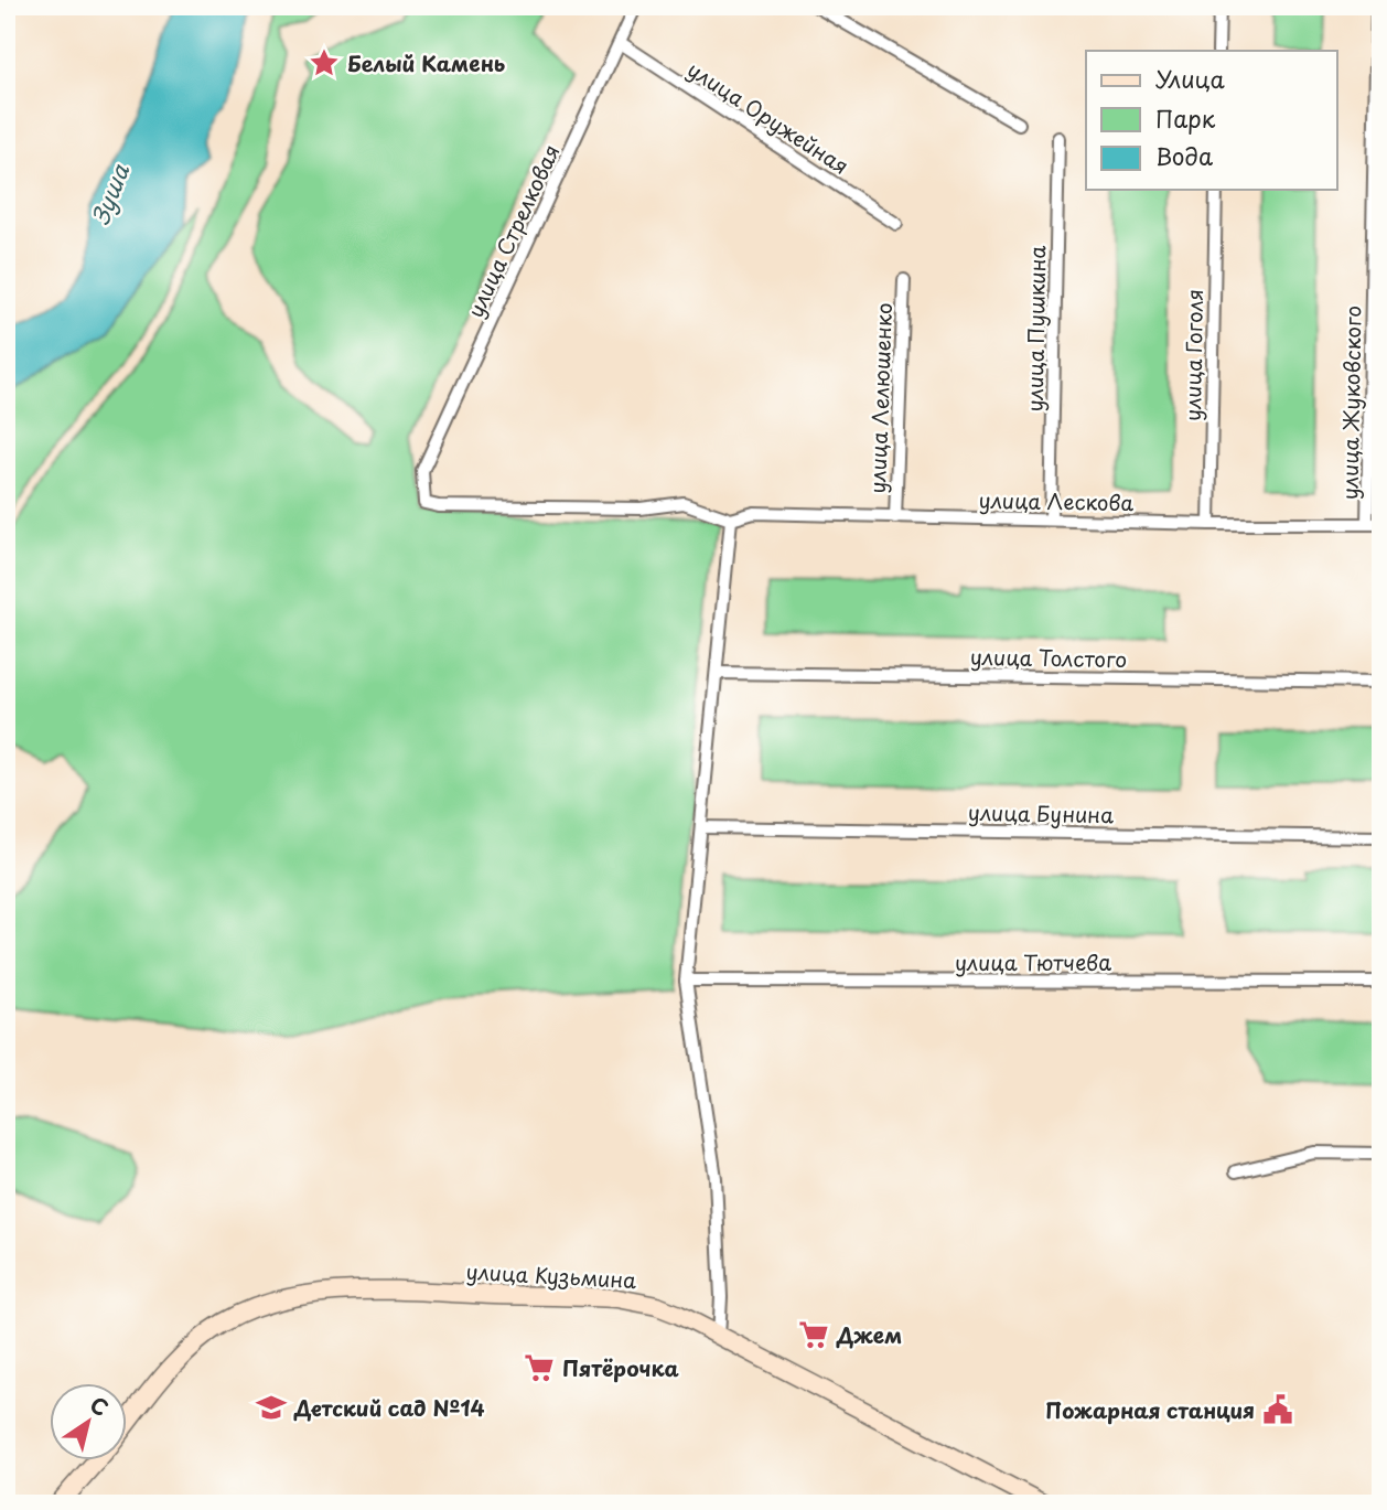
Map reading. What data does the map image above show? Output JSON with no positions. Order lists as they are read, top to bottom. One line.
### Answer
{"streets":{"main road":["улица Кузьмина"],"street":["улица Оружейная","улица Стрелковая","улица Пушкина","улица Гоголя","улица Лелюшенко","улица Жуковского","улица Лескова","улица Толстого","улица Бунина","улица Тютчева"]},"crossings":[["улица Оружейная","улица Стрелковая"],["улица Стрелковая","улица Лескова"],["улица Пушкина","улица Лескова"],["улица Гоголя","улица Лескова"],["улица Лелюшенко","улица Лескова"],["улица Жуковского","улица Лескова"]],"water":["Зуша"],"places":{"place":["Белый Камень"],"supermarket":["Джем","Пятёрочка"],"school or university":["Детский сад №14"],"public building":["Пожарная станция"]},"legend":["Улица","Парк","Вода"],"north":"top right"}
